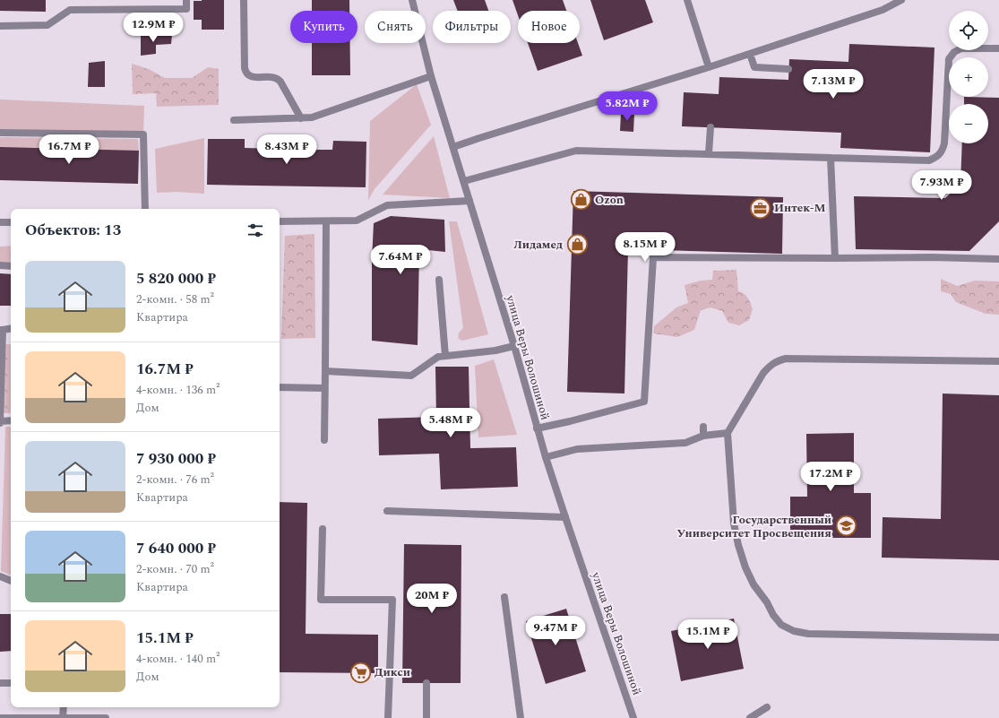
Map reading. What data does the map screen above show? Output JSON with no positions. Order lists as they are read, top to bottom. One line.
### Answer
{"streets":{"street":["улица Веры Волошиной"]},"places":{"shop":["Ozon","Лидамед"],"office":["Интек-М"],"school or university":["Государственный Университет Просвещения"],"supermarket":["Дикси"]},"page":{"map_buttons":["+","−"],"chip":["Купить","Снять","Фильтры","Новое"],"price":["12.9M ₽","7.13M ₽","5.82M ₽","16.7M ₽","8.43M ₽","7.93M ₽","8.15M ₽","7.64M ₽","5.48M ₽","17.2M ₽","20M ₽","9.47M ₽","15.1M ₽"],"heading":"Объектов: 13","list":[{"name":"5 820 000 ₽","note":"2-комн. · 58 m² · Квартира"},{"name":"16.7M ₽","note":"4-комн. · 136 m² · Дом"},{"name":"7 930 000 ₽","note":"2-комн. · 76 m² · Квартира"},{"name":"7 640 000 ₽","note":"2-комн. · 70 m² · Квартира"},{"name":"15.1M ₽","note":"4-комн. · 140 m² · Дом"}]}}
